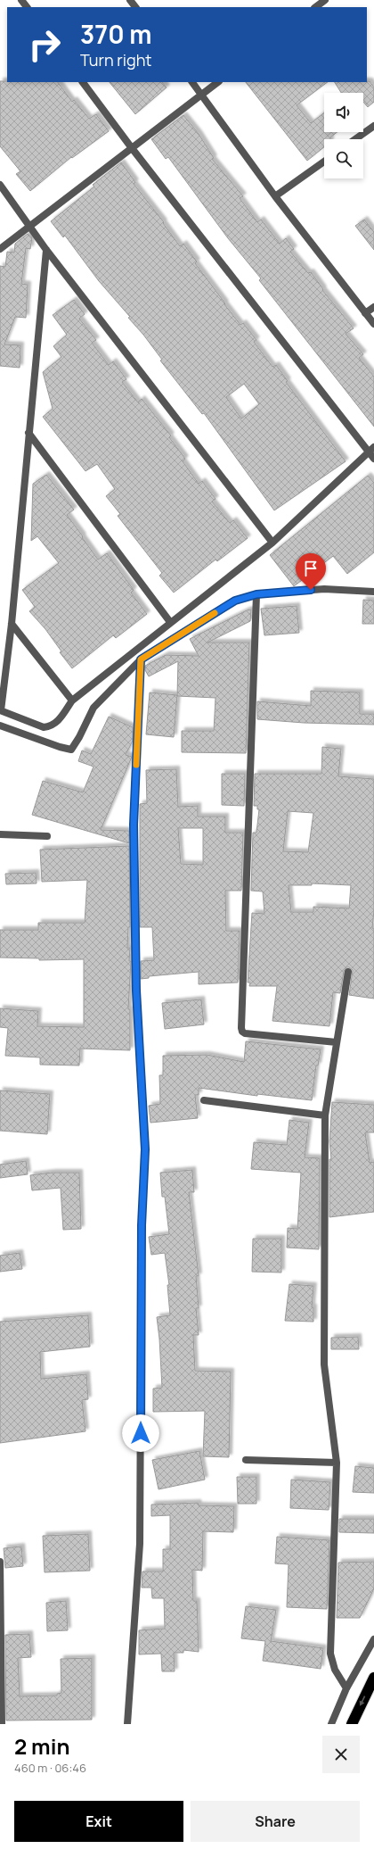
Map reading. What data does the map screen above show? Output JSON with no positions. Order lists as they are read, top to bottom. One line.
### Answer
{"page":{"turn":["370 m","Turn right"],"heading":["2 min","460 m · 06:46"],"buttons":["Exit","Share"]}}
